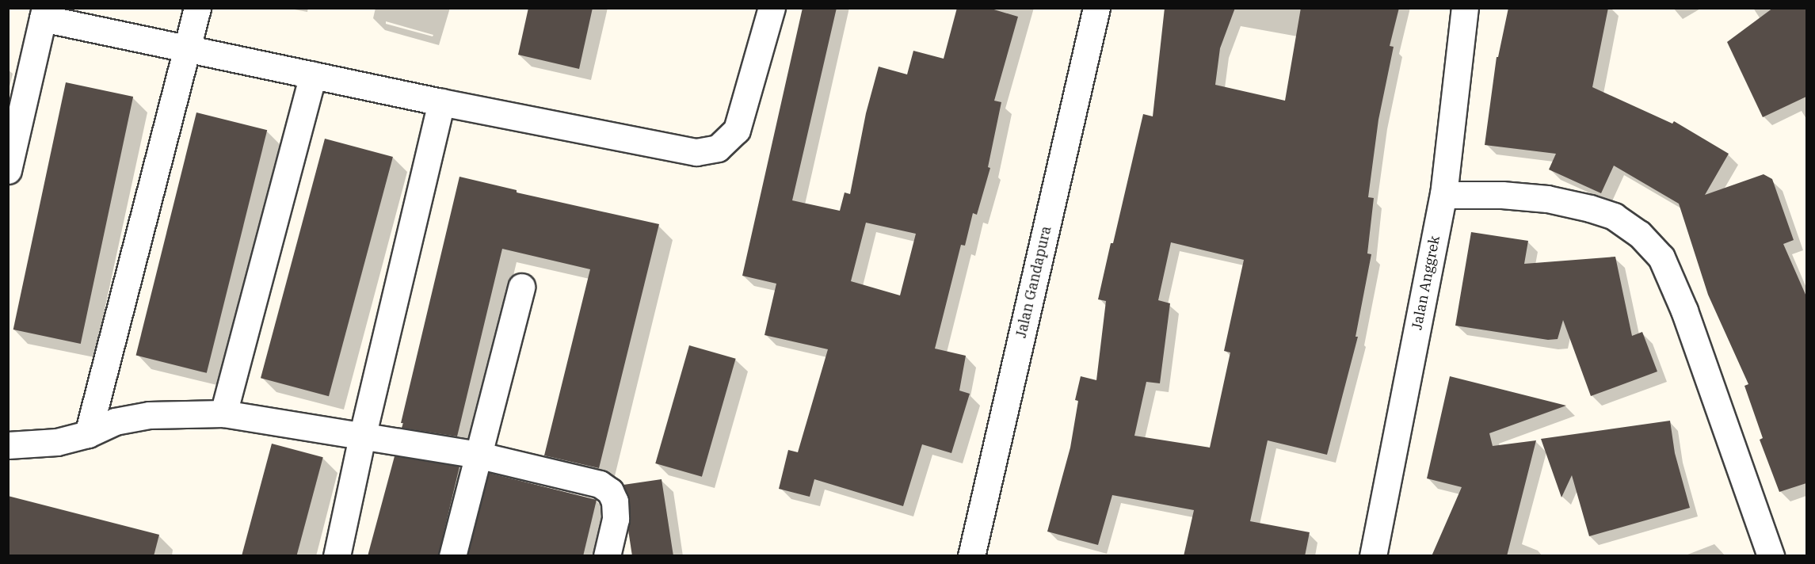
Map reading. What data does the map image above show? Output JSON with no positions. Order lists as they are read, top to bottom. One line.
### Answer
{"streets":{"street":["Jalan Gandapura","Jalan Anggrek"]}}
